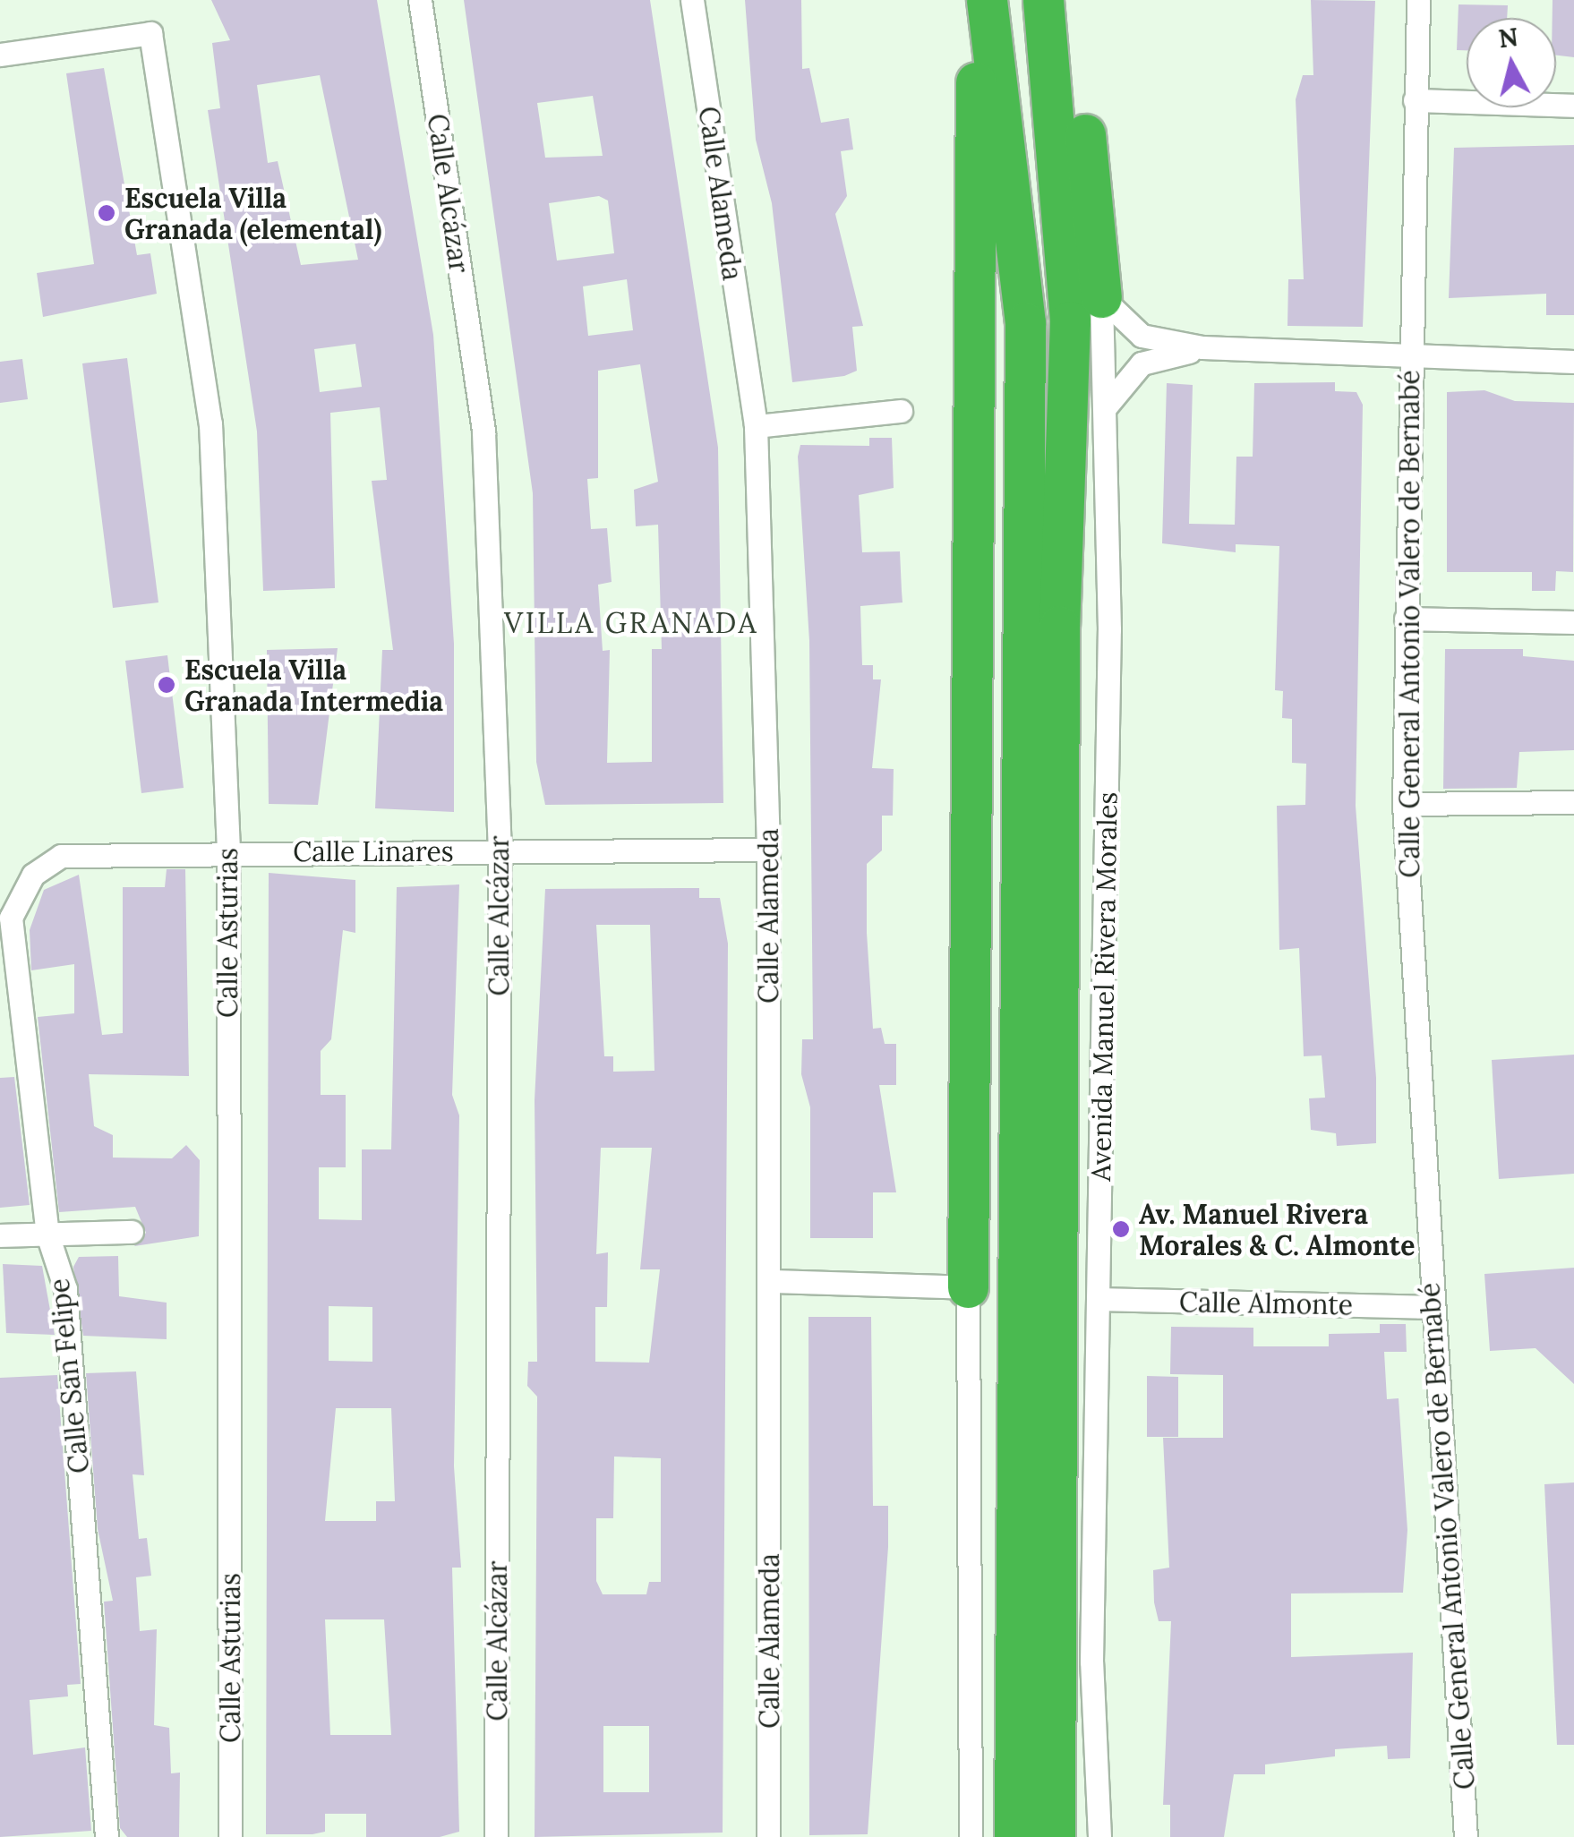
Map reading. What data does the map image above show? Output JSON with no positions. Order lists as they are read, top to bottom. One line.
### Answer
{"streets":{"street":["Calle Alcázar","Calle Alameda","Calle General Antonio Valero de Bernabé","Calle Linares","Calle Asturias","Avenida Manuel Rivera Morales","Calle Almonte","Calle San Felipe"]},"crossings":[["Calle Alcázar","Calle Linares"],["Calle Alameda","Calle Linares"],["Calle General Antonio Valero de Bernabé","Calle Almonte"],["Calle Linares","Calle Asturias"],["Calle Linares","Calle San Felipe"],["Avenida Manuel Rivera Morales","Calle Almonte"]],"districts":["VILLA GRANADA"],"places":["Escuela Villa Granada (elemental)","Escuela Villa Granada Intermedia","Av. Manuel Rivera Morales & C. Almonte"],"north":"top"}
